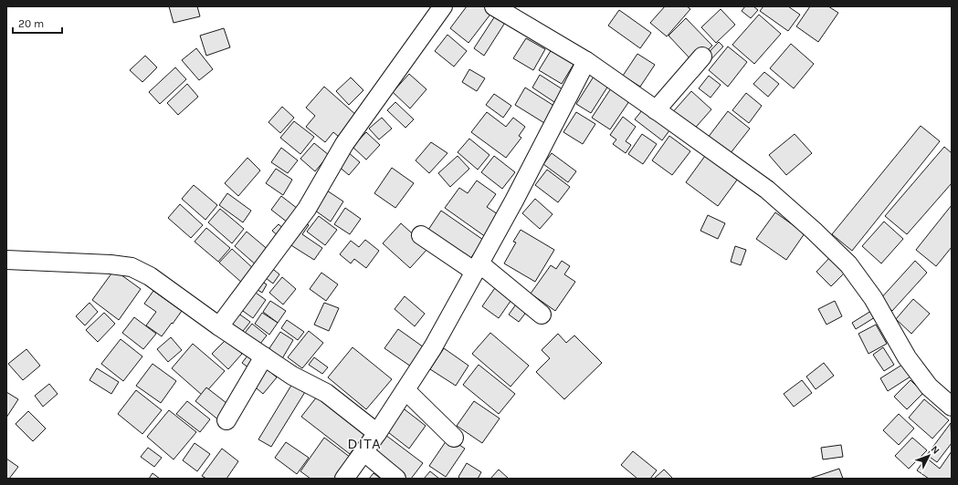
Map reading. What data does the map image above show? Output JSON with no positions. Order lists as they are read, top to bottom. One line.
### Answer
{"districts":["DITA"],"scale_bar":"20 m","north":"top right"}
